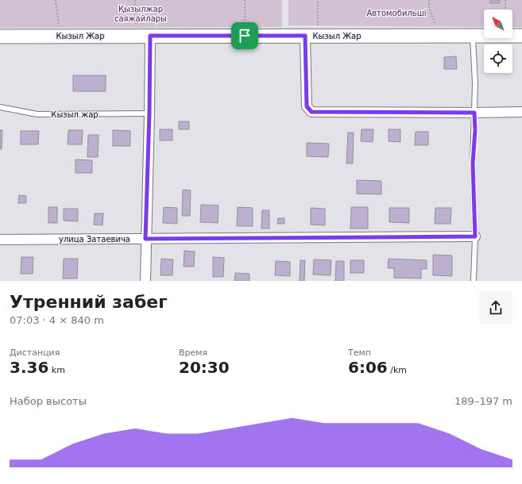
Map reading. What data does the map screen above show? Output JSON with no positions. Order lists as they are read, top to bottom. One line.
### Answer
{"streets":{"main road":["Кызыл Жар"],"street":["Кызыл жар","улица Затаевича"]},"crossings":[["Кызыл Жар","Кызыл жар"]],"parks":["Қызылжар саяжайлары","Автомобильші"],"north":"top left","page":{"heading":["Утренний забег","07:03 · 4 × 840 m"],"stats":[["Дистанция","3.36 km"],["Время","20:30"],["Темп","6:06 /km"]],"chart":["Набор высоты","189–197 m"]}}
